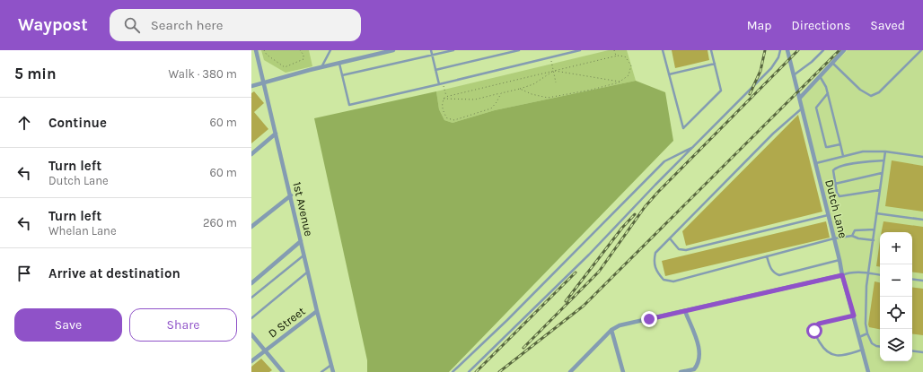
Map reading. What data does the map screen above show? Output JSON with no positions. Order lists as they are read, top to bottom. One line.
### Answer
{"streets":{"street":["1st Avenue","Dutch Lane","D Street"]},"crossings":[["1st Avenue","D Street"]],"page":{"header":"Waypost","search":"Search here","nav":["Map","Directions","Saved"],"heading":["5 min","Walk · 380 m"],"list":[["Continue","60 m"],["Turn left","Dutch Lane","60 m"],["Turn left","Whelan Lane","260 m"],"Arrive at destination"],"map_buttons":["+","−"],"buttons":["Save","Share"]}}
